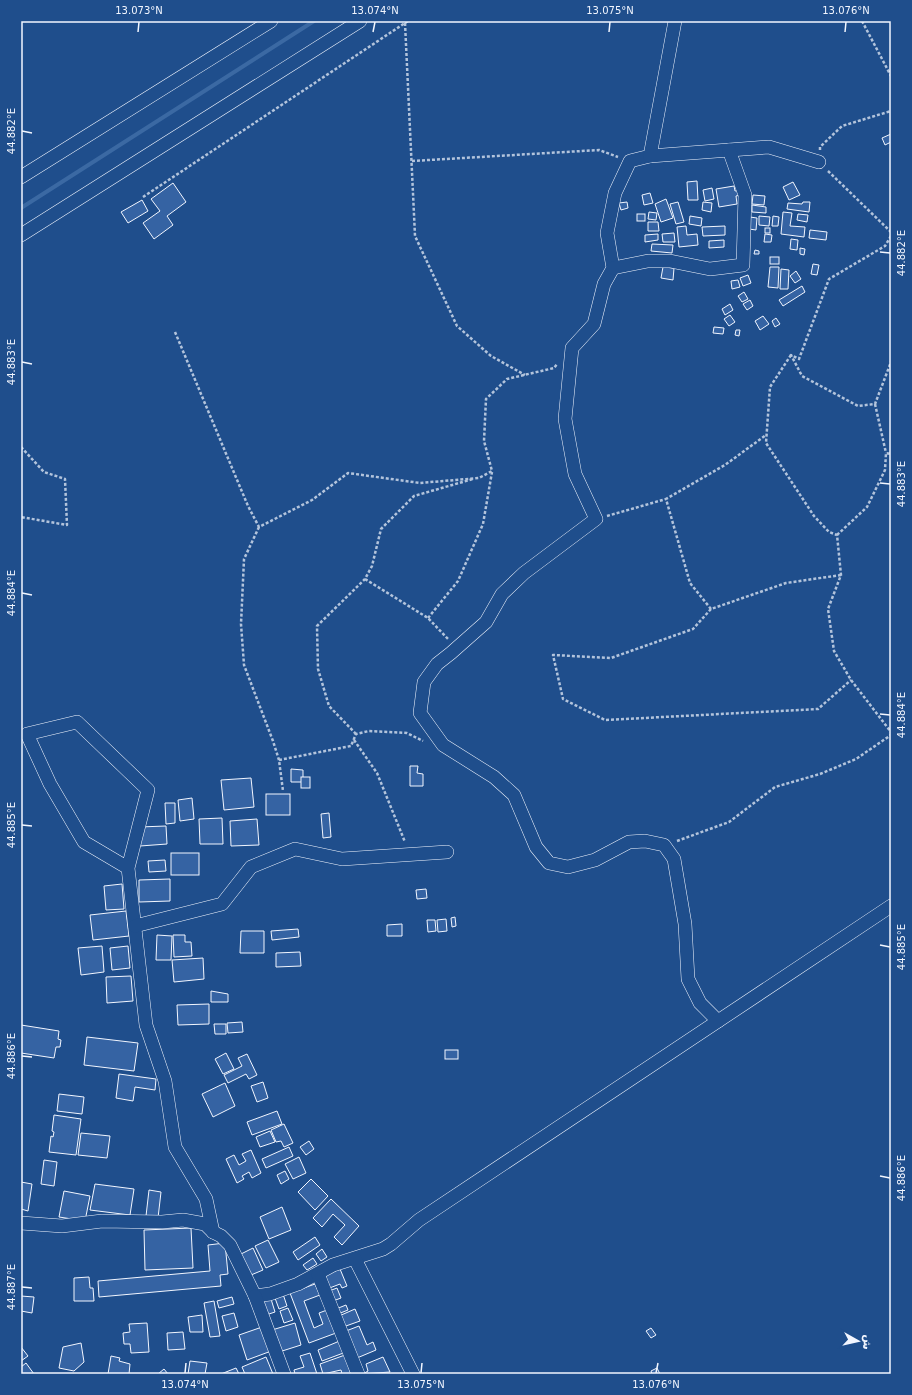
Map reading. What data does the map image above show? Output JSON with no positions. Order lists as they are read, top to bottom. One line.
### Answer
{"north":"right","coordinates":["13.073°N","13.074°N","13.075°N","13.076°N","44.882°E","44.883°E","44.884°E","44.885°E","44.886°E","44.887°E"]}
